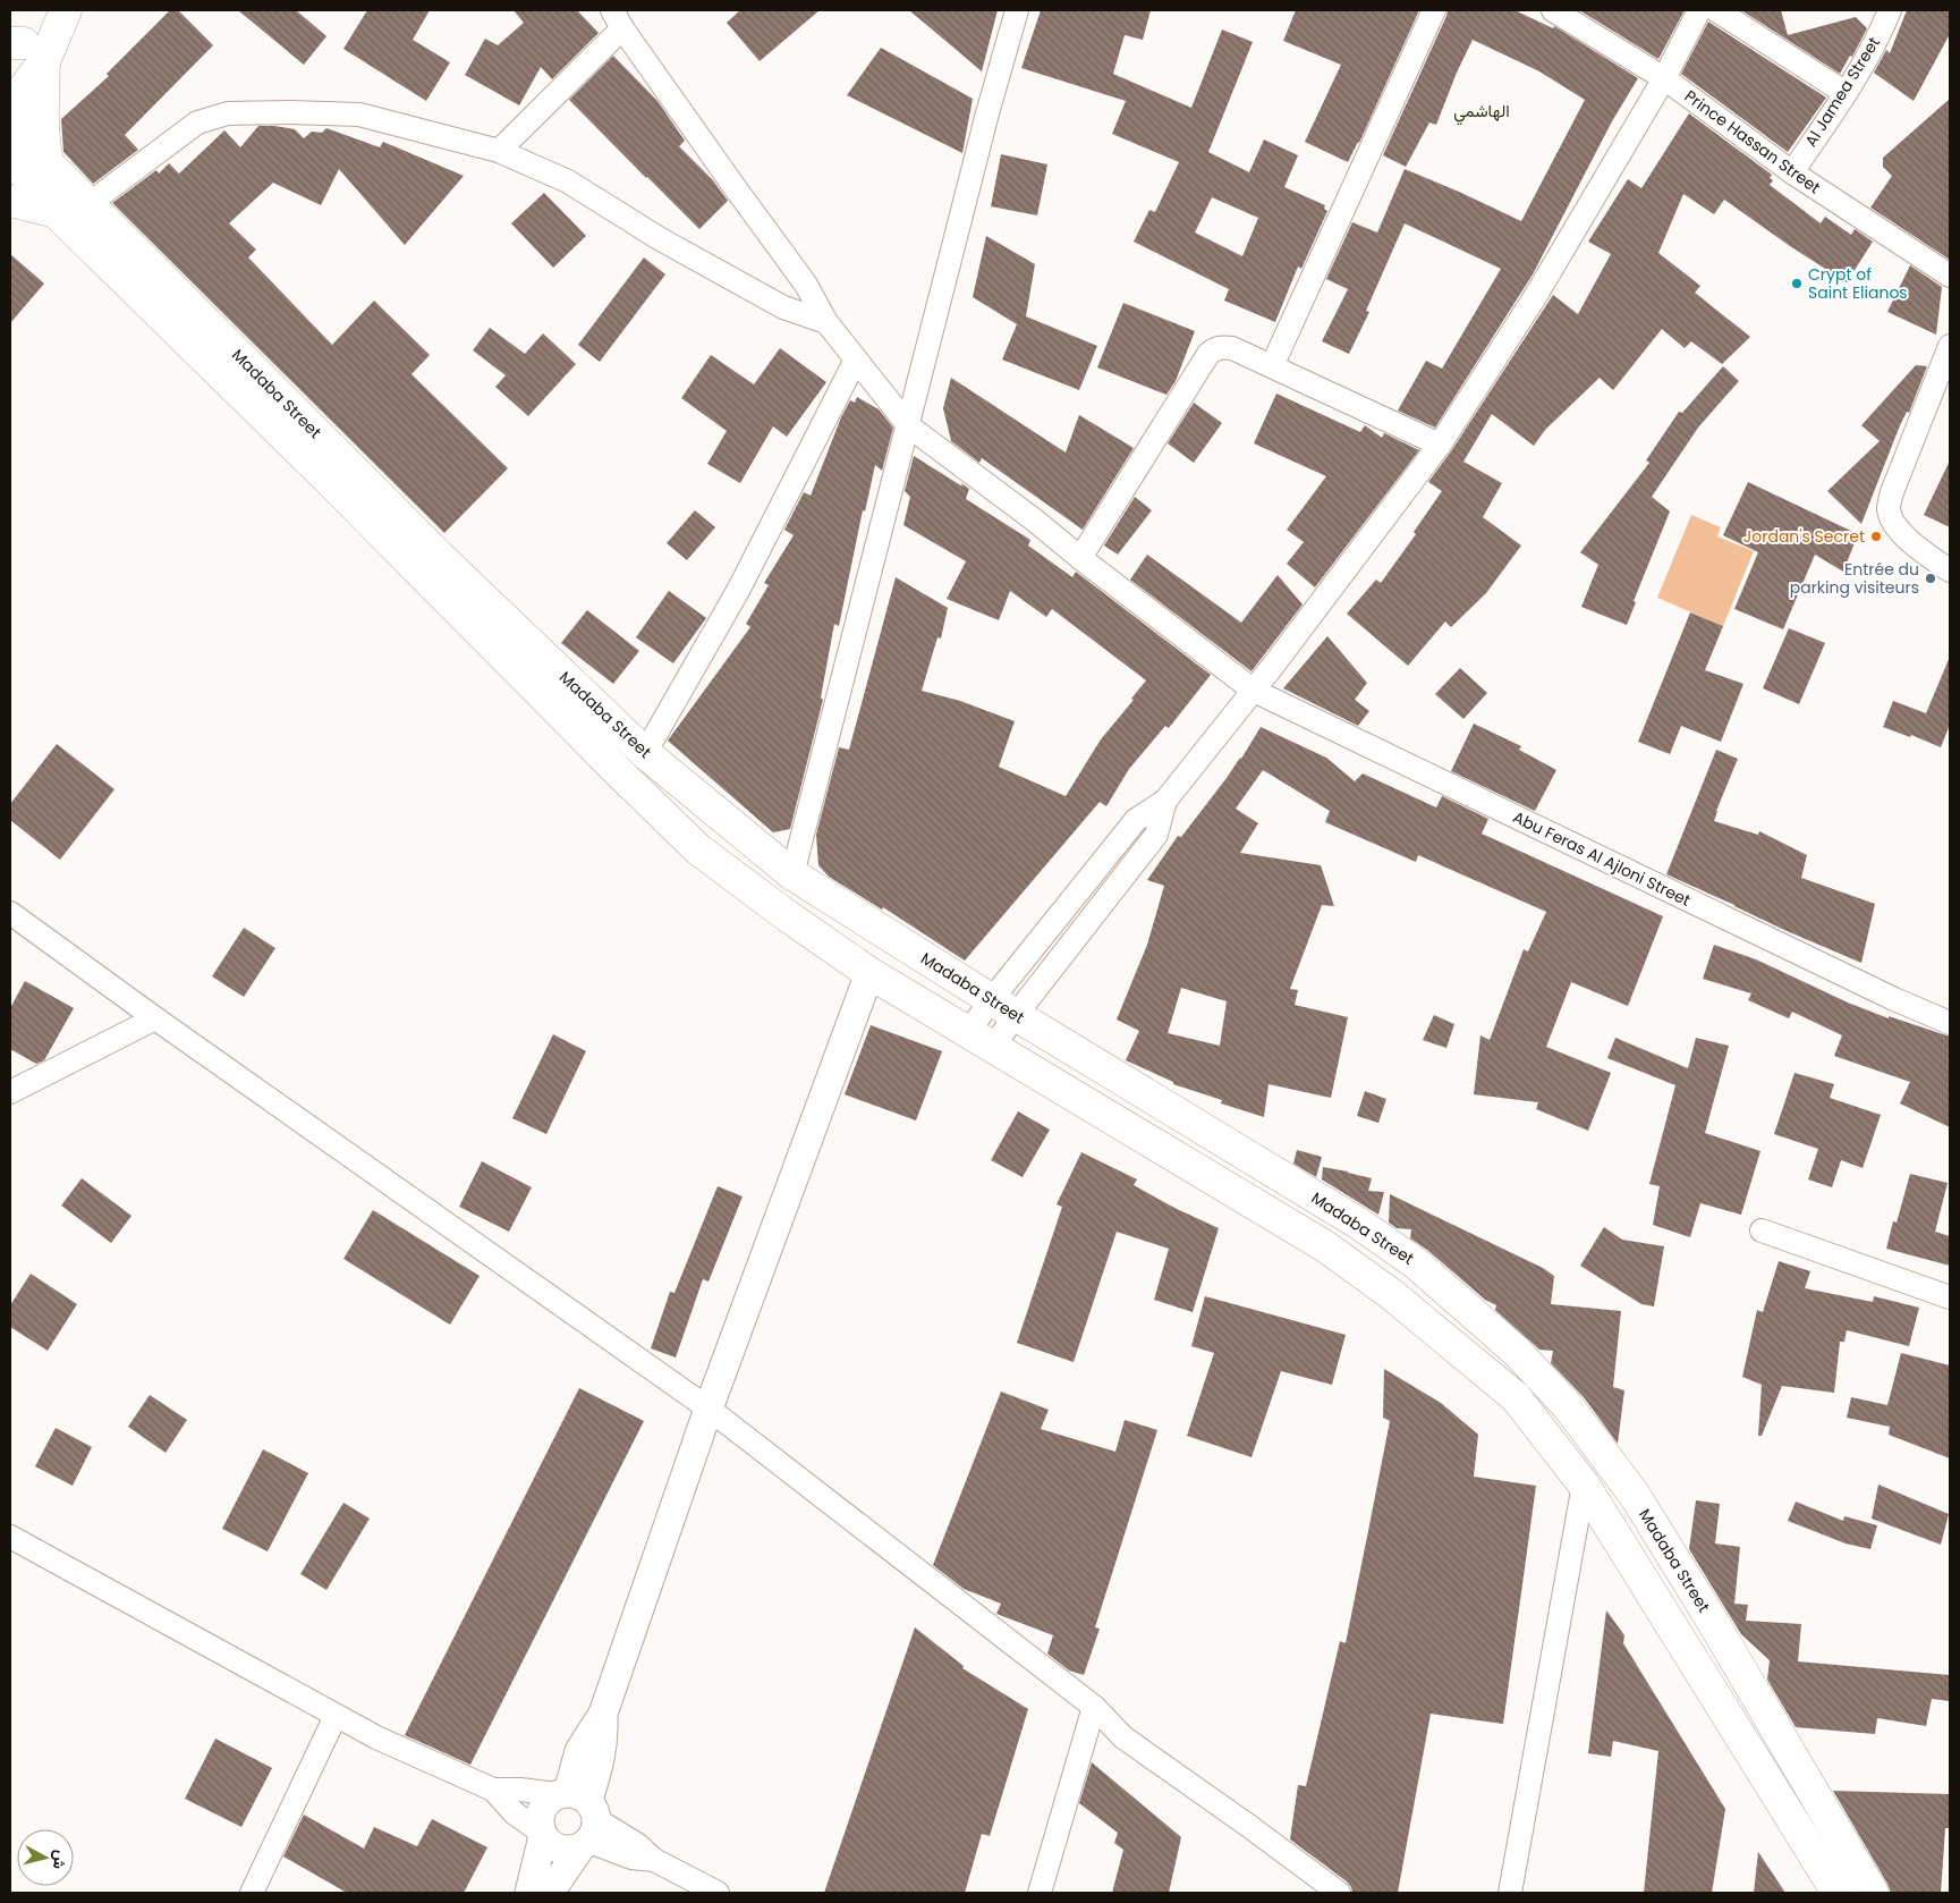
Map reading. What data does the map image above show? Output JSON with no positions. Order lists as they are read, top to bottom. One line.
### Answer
{"streets":{"main road":["Madaba Street"],"street":["Al Jamea Street","Prince Hassan Street","Abu Feras Al Ajloni Street"]},"crossings":[["Al Jamea Street","Prince Hassan Street"]],"districts":["الهاشمي"],"places":["Crypt of Saint Elianos","Jordan's Secret","Entrée du parking visiteurs"],"north":"right"}
